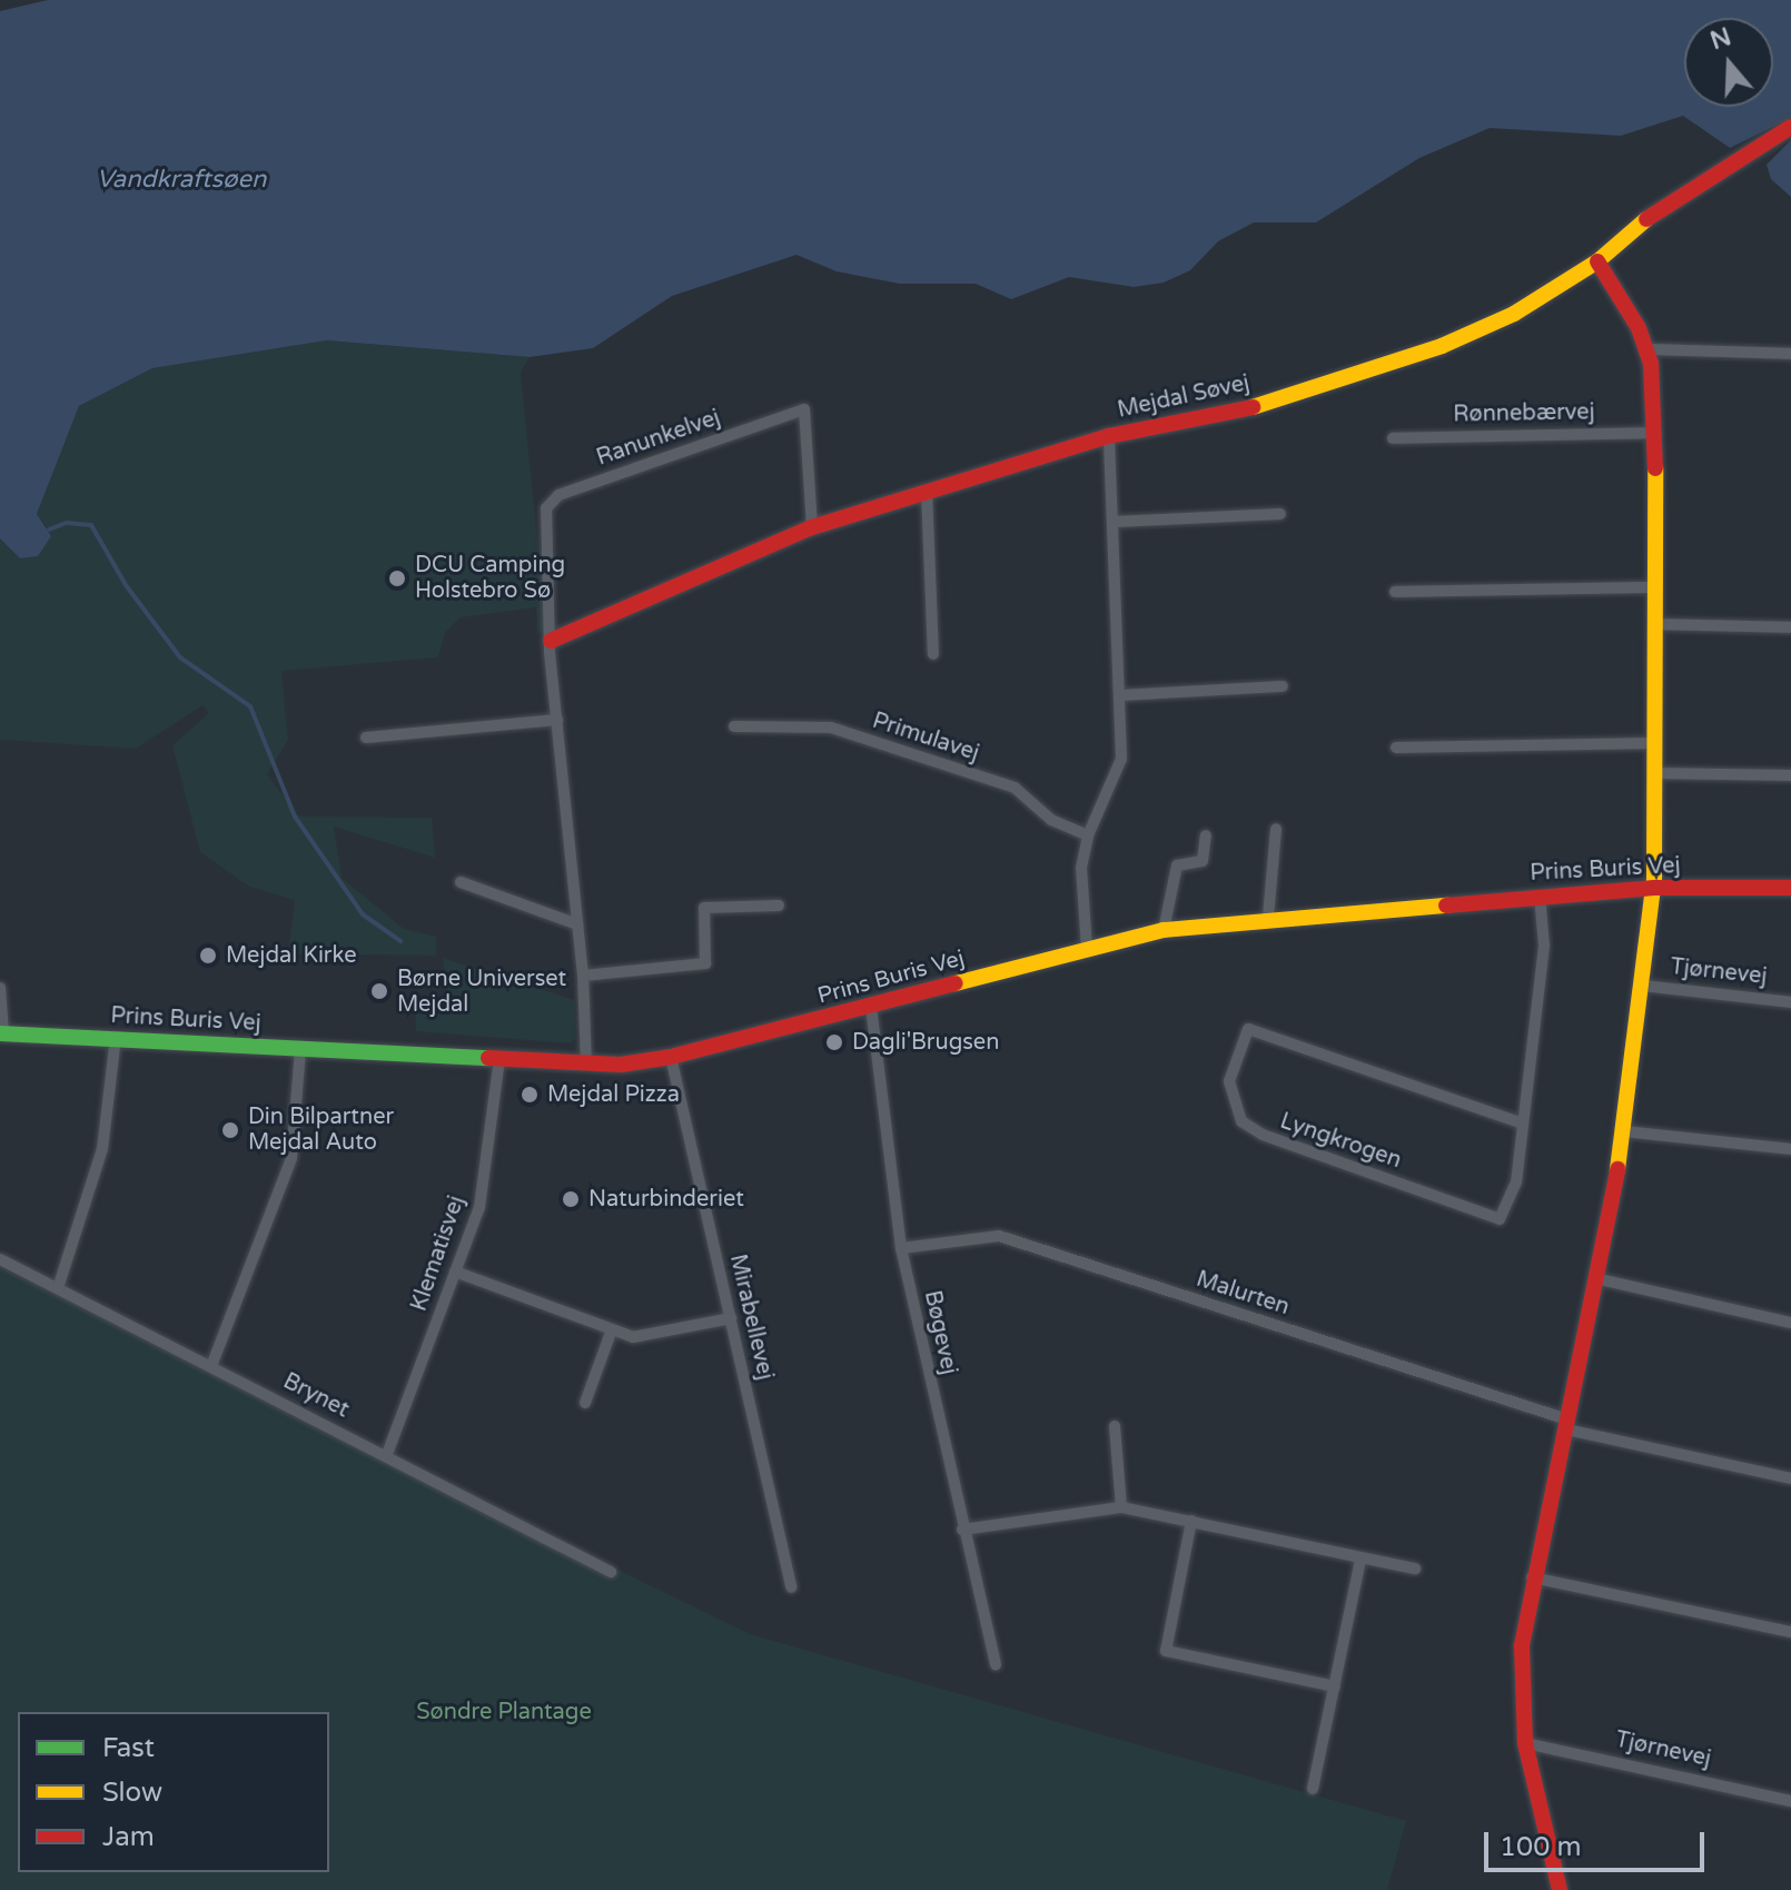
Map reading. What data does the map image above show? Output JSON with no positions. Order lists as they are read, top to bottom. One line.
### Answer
{"streets":{"street":["Mejdal Søvej","Rønnebærvej","Ranunkelvej","Primulavej","Prins Buris Vej","Tjørnevej","Lyngkrogen","Klematisvej","Malurten","Mirabellevej","Bøgevej","Brynet"]},"crossings":[["Mejdal Søvej","Ranunkelvej"],["Prins Buris Vej","Tjørnevej"],["Prins Buris Vej","Lyngkrogen"],["Prins Buris Vej","Klematisvej"],["Prins Buris Vej","Mirabellevej"],["Prins Buris Vej","Bøgevej"],["Tjørnevej","Malurten"],["Klematisvej","Brynet"],["Malurten","Bøgevej"]],"water":["Vandkraftsøen"],"parks":["Søndre Plantage"],"places":["DCU Camping Holstebro Sø","Mejdal Kirke","Børne Universet Mejdal","Dagli'Brugsen","Mejdal Pizza","Din Bilpartner Mejdal Auto","Naturbinderiet"],"legend":["Fast","Slow","Jam"],"scale_bar":"100 m","north":"top"}
